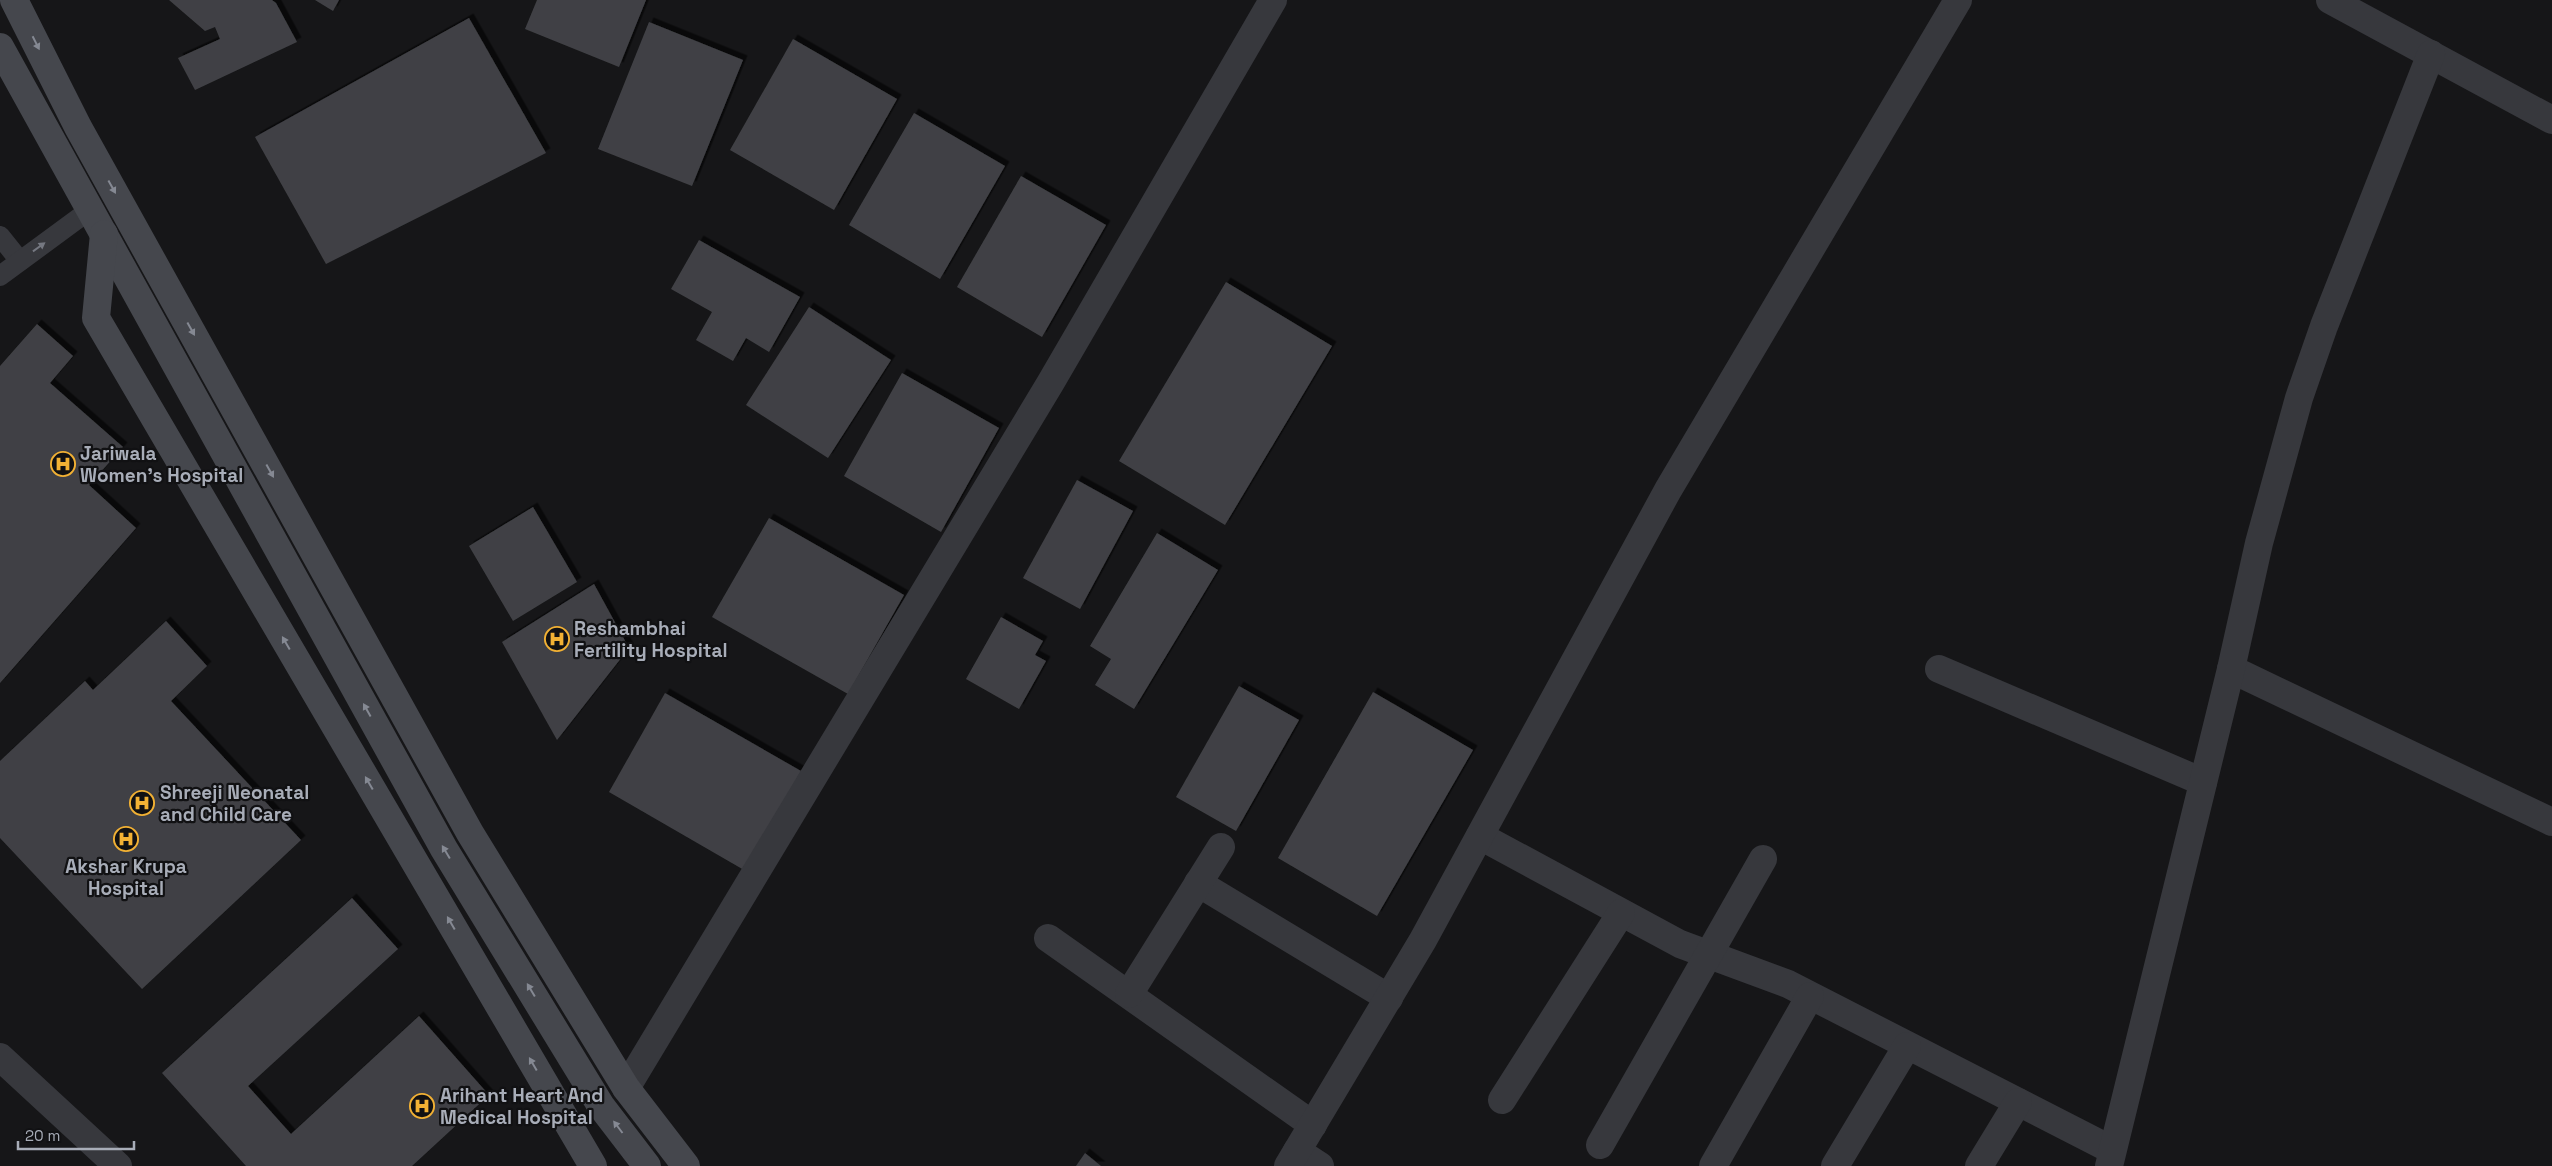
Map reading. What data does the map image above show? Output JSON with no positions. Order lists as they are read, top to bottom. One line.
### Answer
{"places":{"hospital":["Jariwala Women's Hospital","Reshambhai Fertility Hospital","Shreeji Neonatal and Child Care","Akshar Krupa Hospital","Arihant Heart And Medical Hospital"]},"scale_bar":"20 m"}
